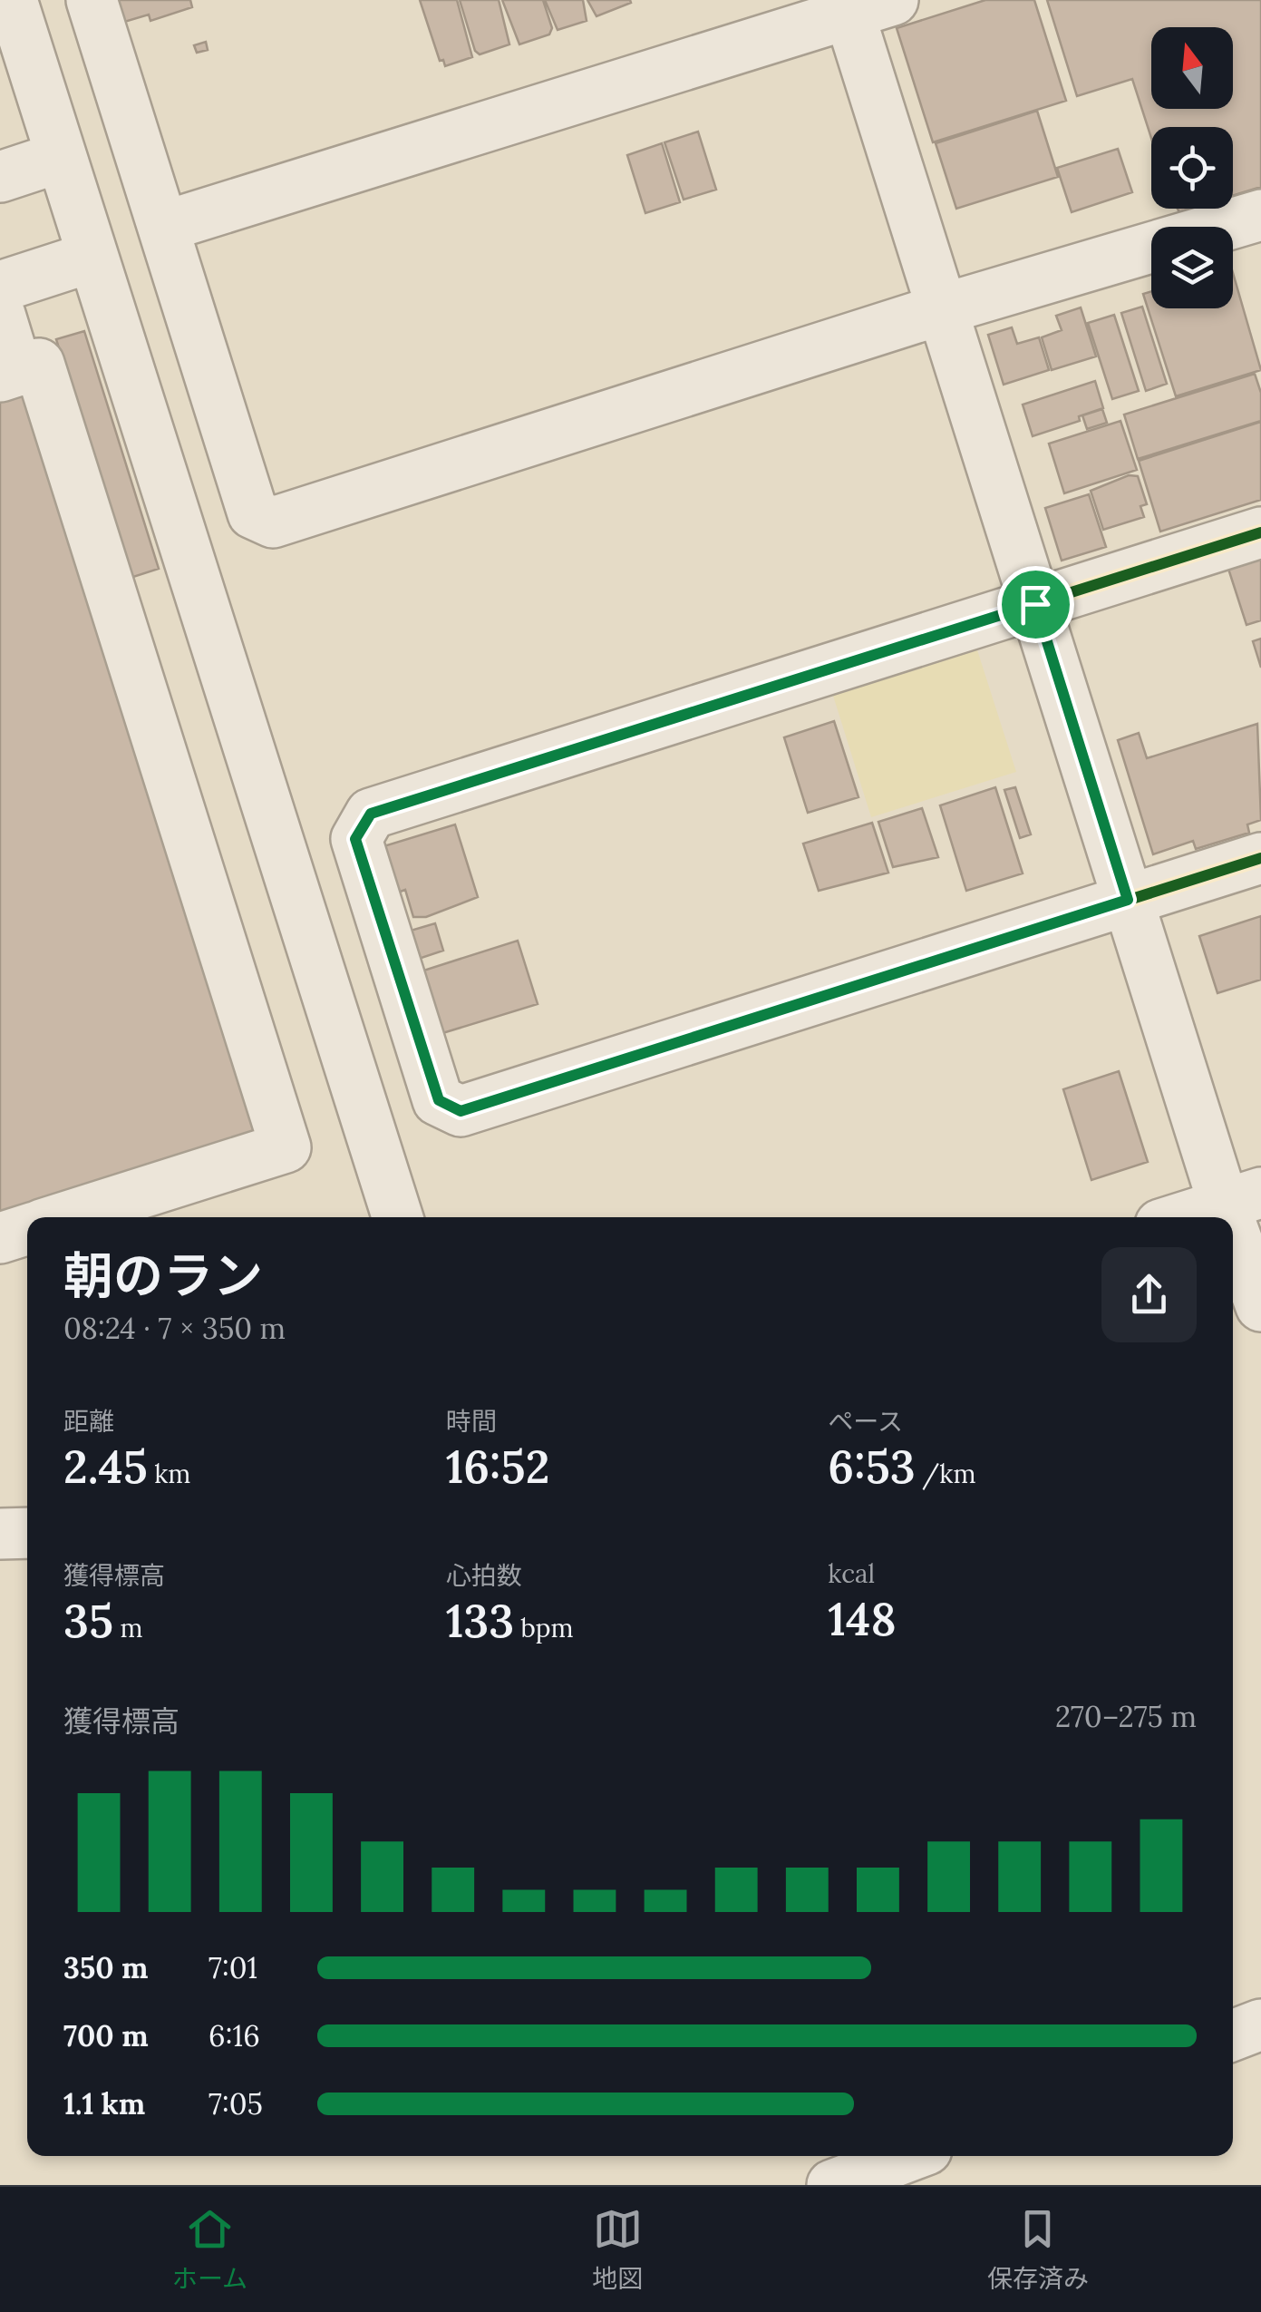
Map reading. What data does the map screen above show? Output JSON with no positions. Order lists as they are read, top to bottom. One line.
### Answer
{"north":"top","page":{"heading":["朝のラン","08:24 · 7 × 350 m"],"stats":[["距離","2.45 km"],["時間","16:52"],["ペース","6:53 /km"],["獲得標高","35 m"],["心拍数","133 bpm"],["kcal","148"]],"chart":["獲得標高","270–275 m"],"list":[{"name":"350 m","note":"7:01"},{"name":"700 m","note":"6:16"},{"name":"1.1 km","note":"7:05"}],"tabs":["ホーム","地図","保存済み"]}}
